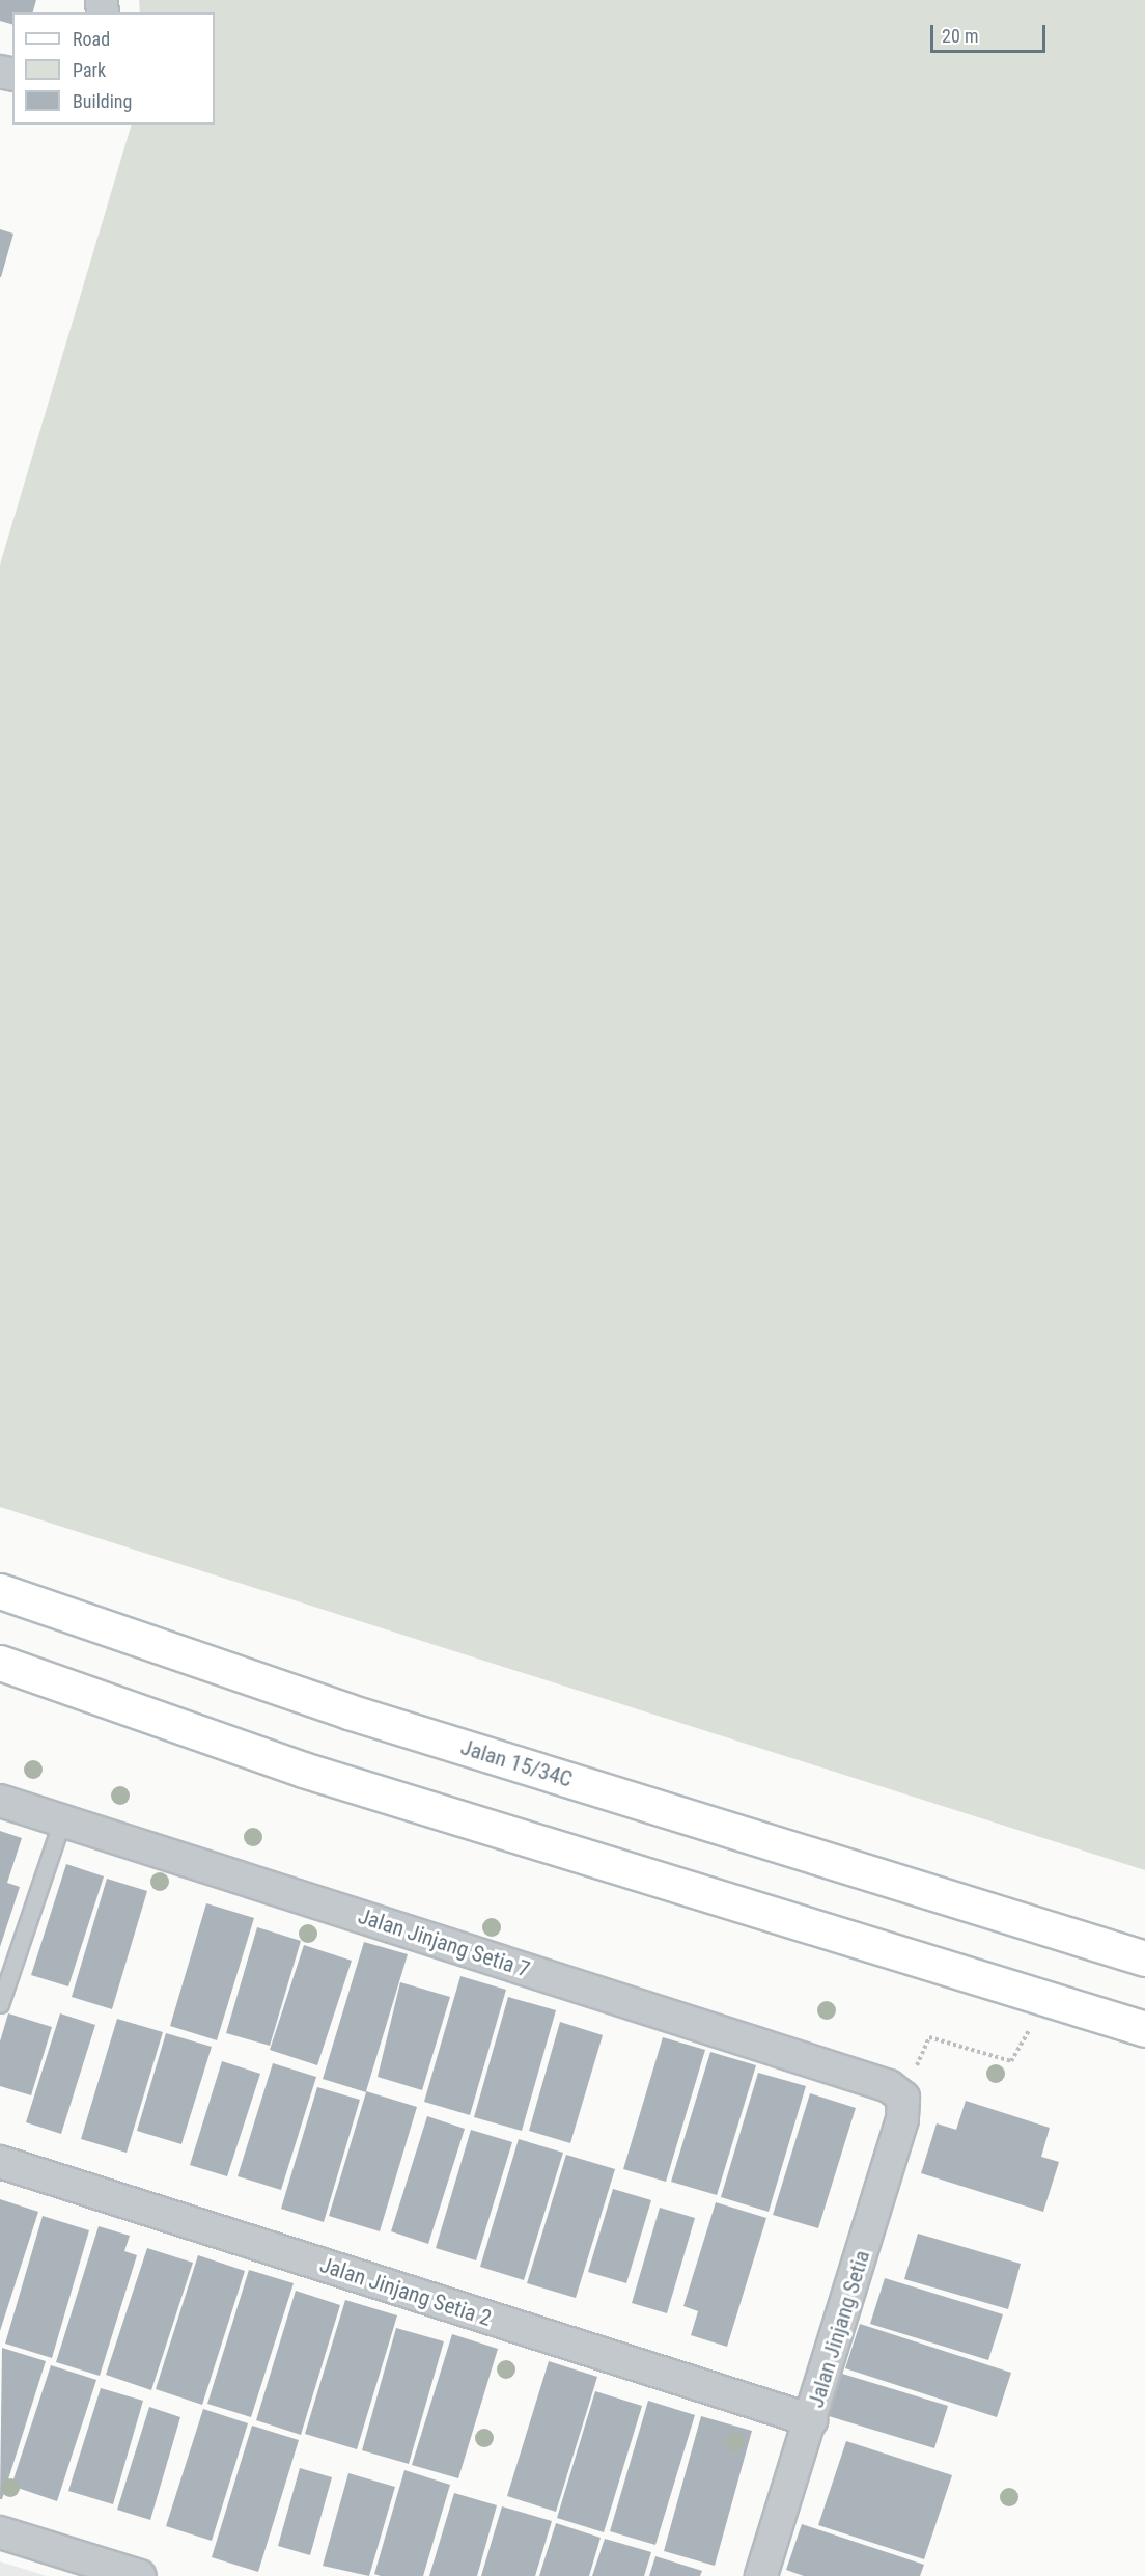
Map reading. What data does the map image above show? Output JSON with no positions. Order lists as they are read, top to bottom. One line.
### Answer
{"streets":{"street":["Jalan 15/34C","Jalan Jinjang Setia 7","Jalan Jinjang Setia 2","Jalan Jinjang Setia"]},"crossings":[["Jalan Jinjang Setia 7","Jalan Jinjang Setia"],["Jalan Jinjang Setia 2","Jalan Jinjang Setia"]],"legend":["Road","Park","Building"],"scale_bar":"20 m"}
